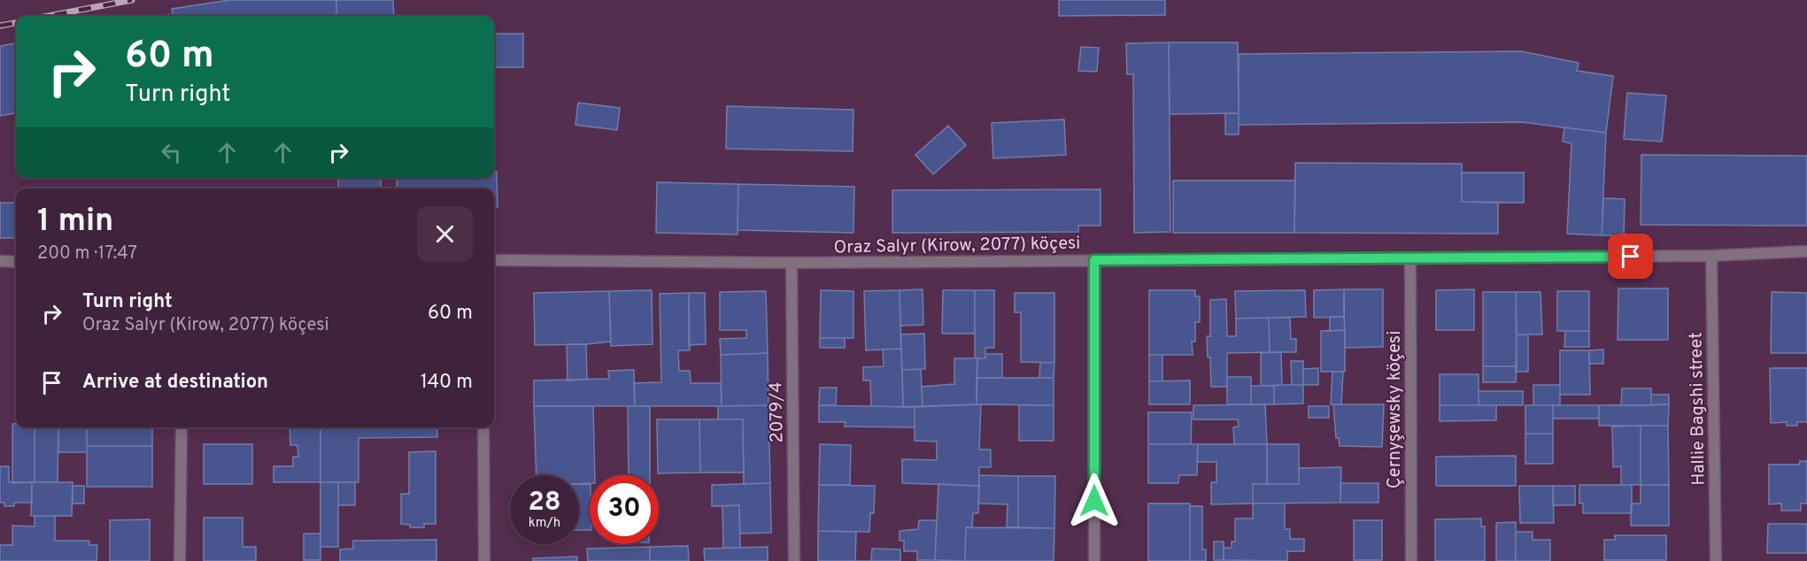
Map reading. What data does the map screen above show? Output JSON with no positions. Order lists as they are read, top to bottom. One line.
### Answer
{"streets":{"street":["Oraz Salyr (Kirow, 2077) köçesi","Hallie Bagshi street","Çernyşewsky köçesi","2079/4"]},"crossings":[["Oraz Salyr (Kirow, 2077) köçesi","Hallie Bagshi street"],["Oraz Salyr (Kirow, 2077) köçesi","Çernyşewsky köçesi"],["Oraz Salyr (Kirow, 2077) köçesi","2079/4"]],"page":{"turn":["60 m","Turn right"],"heading":["1 min","200 m · 17:47"],"list":[{"name":"Turn right","note":"Oraz Salyr (Kirow, 2077) köçesi","value":"60 m"},{"name":"Arrive at destination","value":"140 m"}],"speed":"28 km/h","limit":"30"}}
